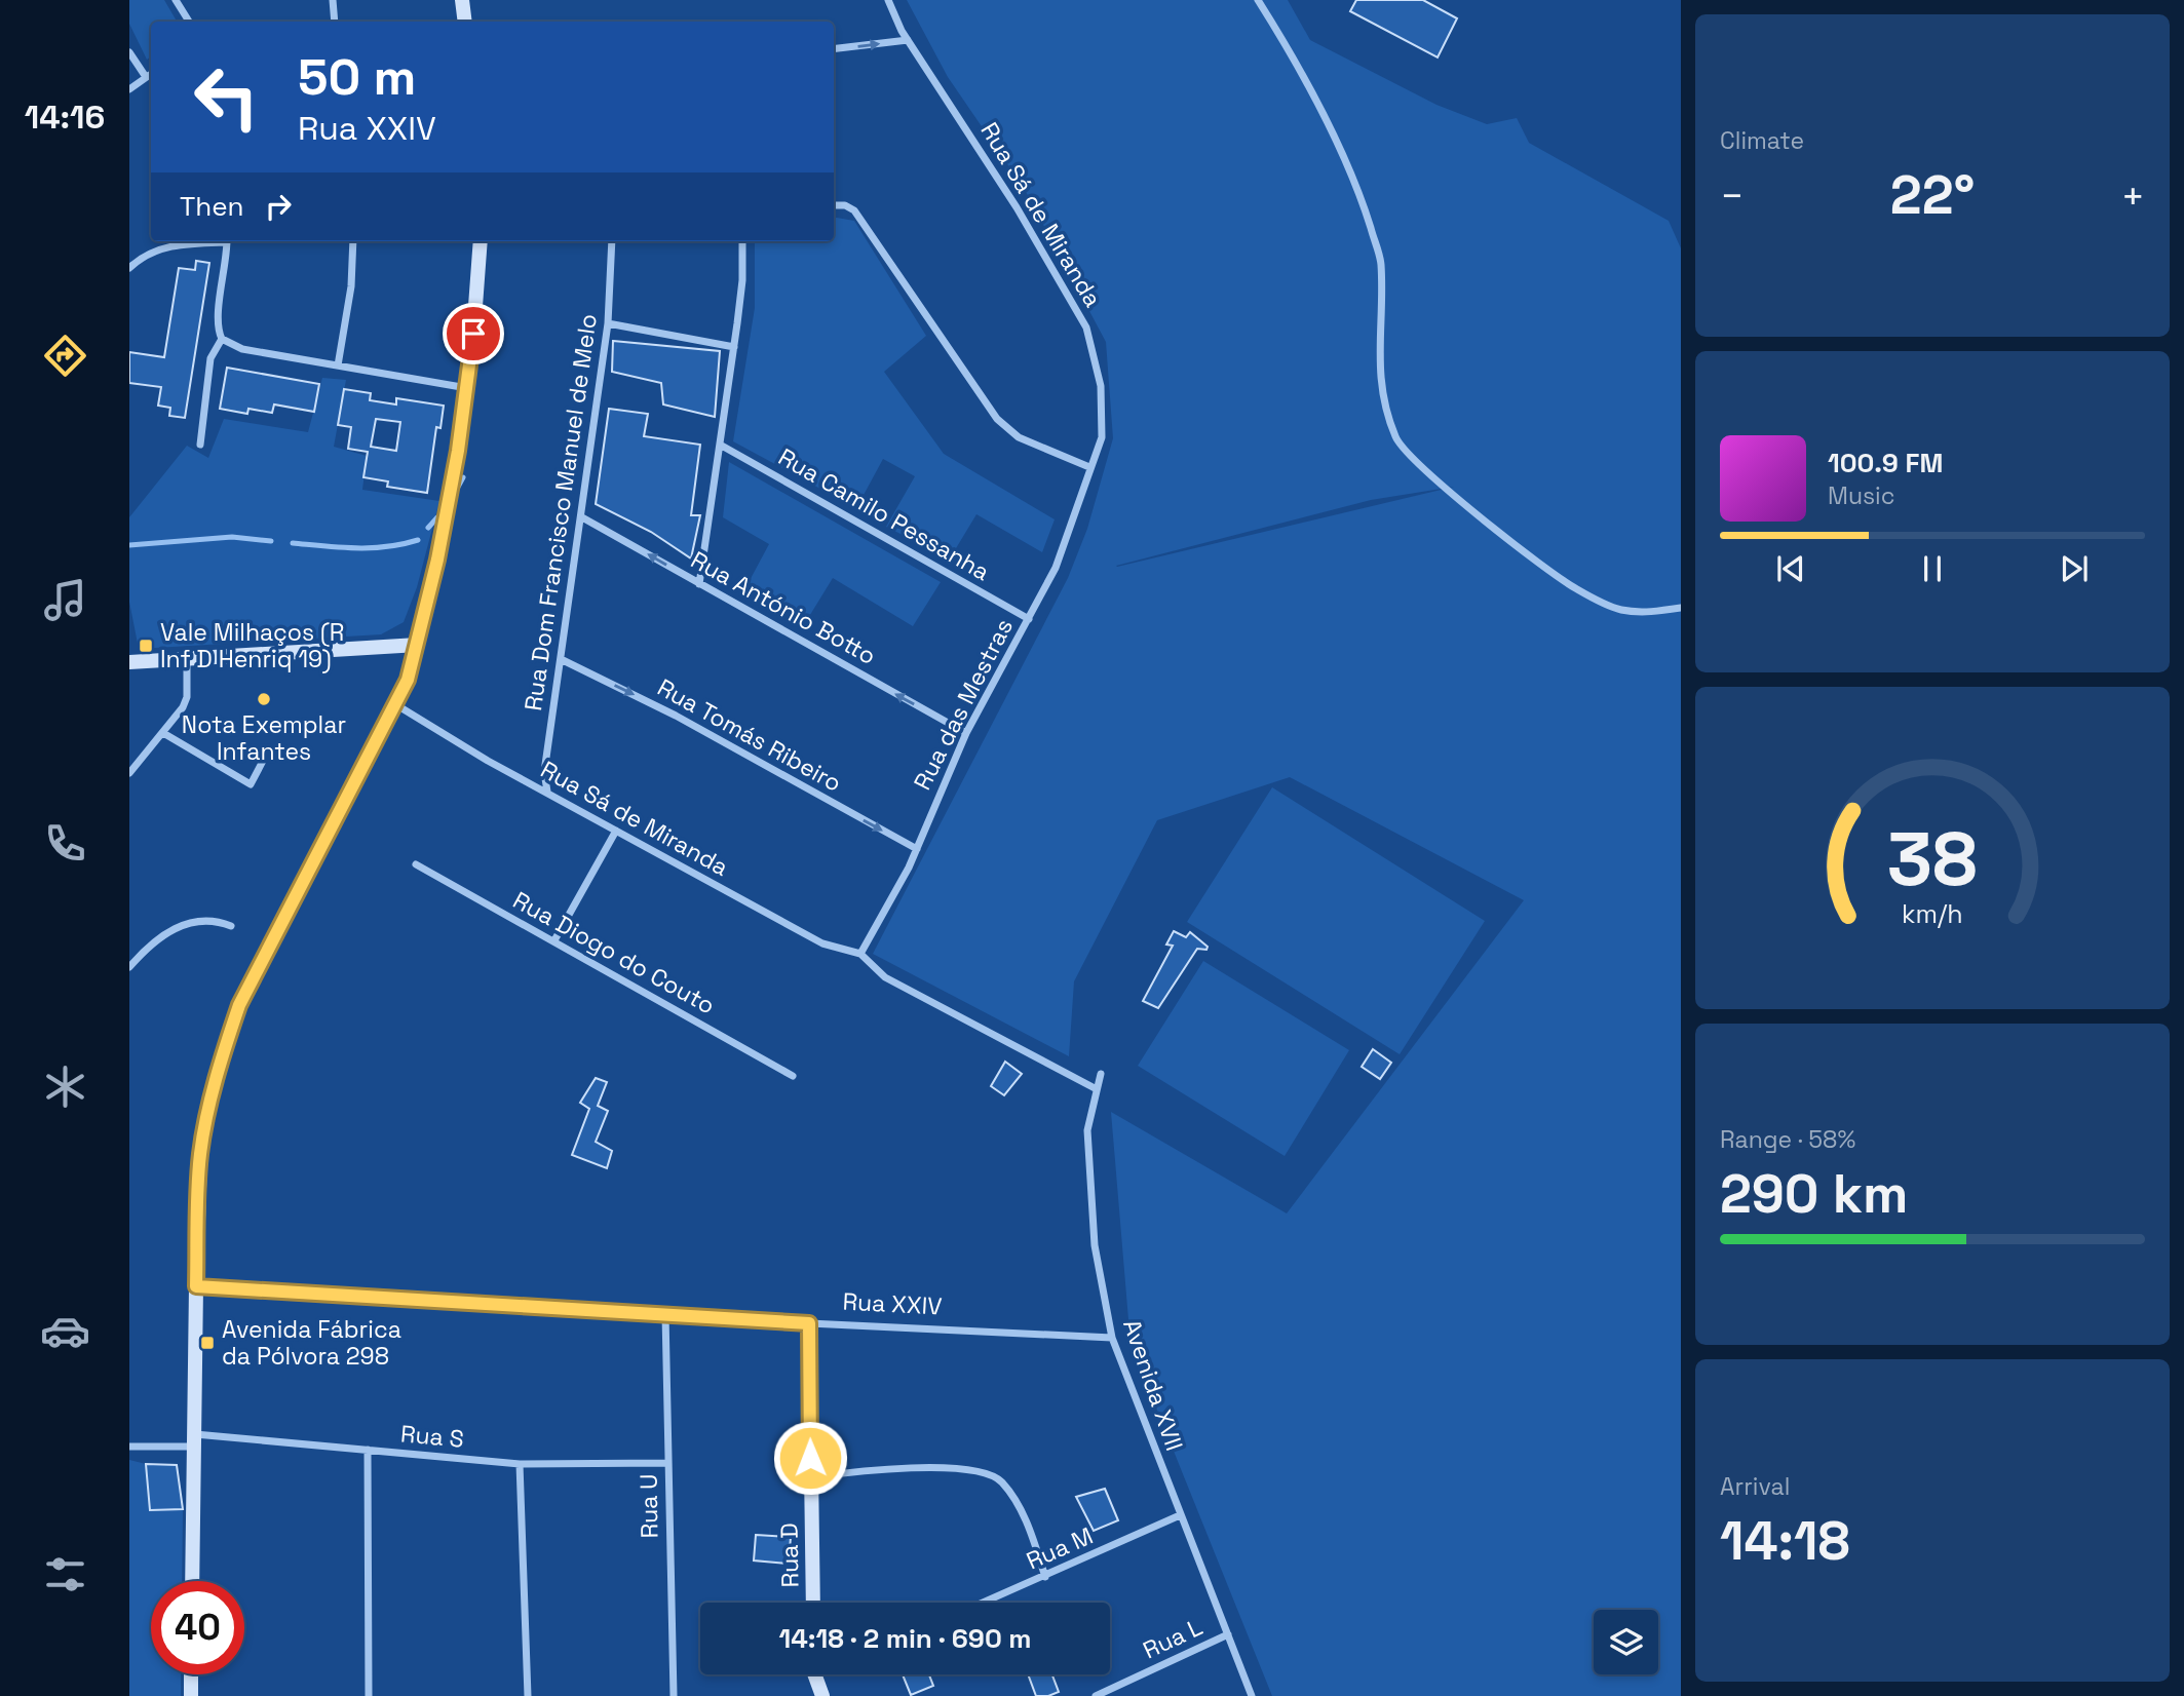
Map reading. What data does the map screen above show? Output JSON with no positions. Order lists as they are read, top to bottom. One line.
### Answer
{"streets":{"street":["Rua Sá de Miranda","Rua Dom Francisco Manuel de Melo","Rua Camilo Pessanha","Rua António Botto","Rua das Mestras","Rua Tomás Ribeiro","Rua Diogo do Couto","Rua XXIV","Avenida XVII","Rua S","Rua U","Rua M","Rua D","Rua L"]},"crossings":[["Rua Sá de Miranda","Rua Dom Francisco Manuel de Melo"],["Rua Sá de Miranda","Rua das Mestras"],["Rua Dom Francisco Manuel de Melo","Rua António Botto"],["Rua Dom Francisco Manuel de Melo","Rua Tomás Ribeiro"],["Rua Camilo Pessanha","Rua das Mestras"],["Rua António Botto","Rua das Mestras"],["Rua das Mestras","Rua Tomás Ribeiro"],["Rua XXIV","Avenida XVII"],["Rua XXIV","Rua U"],["Rua XXIV","Rua D"],["Avenida XVII","Rua M"],["Avenida XVII","Rua L"],["Rua S","Rua U"]],"one_way":["Rua António Botto","Rua Tomás Ribeiro"],"places":{"transit":["Vale Milhaços (R Inf D Henriq 19)","Avenida Fábrica da Pólvora 298"],"other":["Nota Exemplar Infantes"]},"page":{"tabs":"14:16","tile":["Climate",["Range · 58%","290 km"],["Arrival","14:18"]],"turn":["50 m","Rua XXIV"],"heat":["−","22°","+"],"then":"Then","song":["100.9 FM","Music"],"limit":"40","trip":"14:18 · 2 min · 690 m","gauge":["38","km/h"]}}
